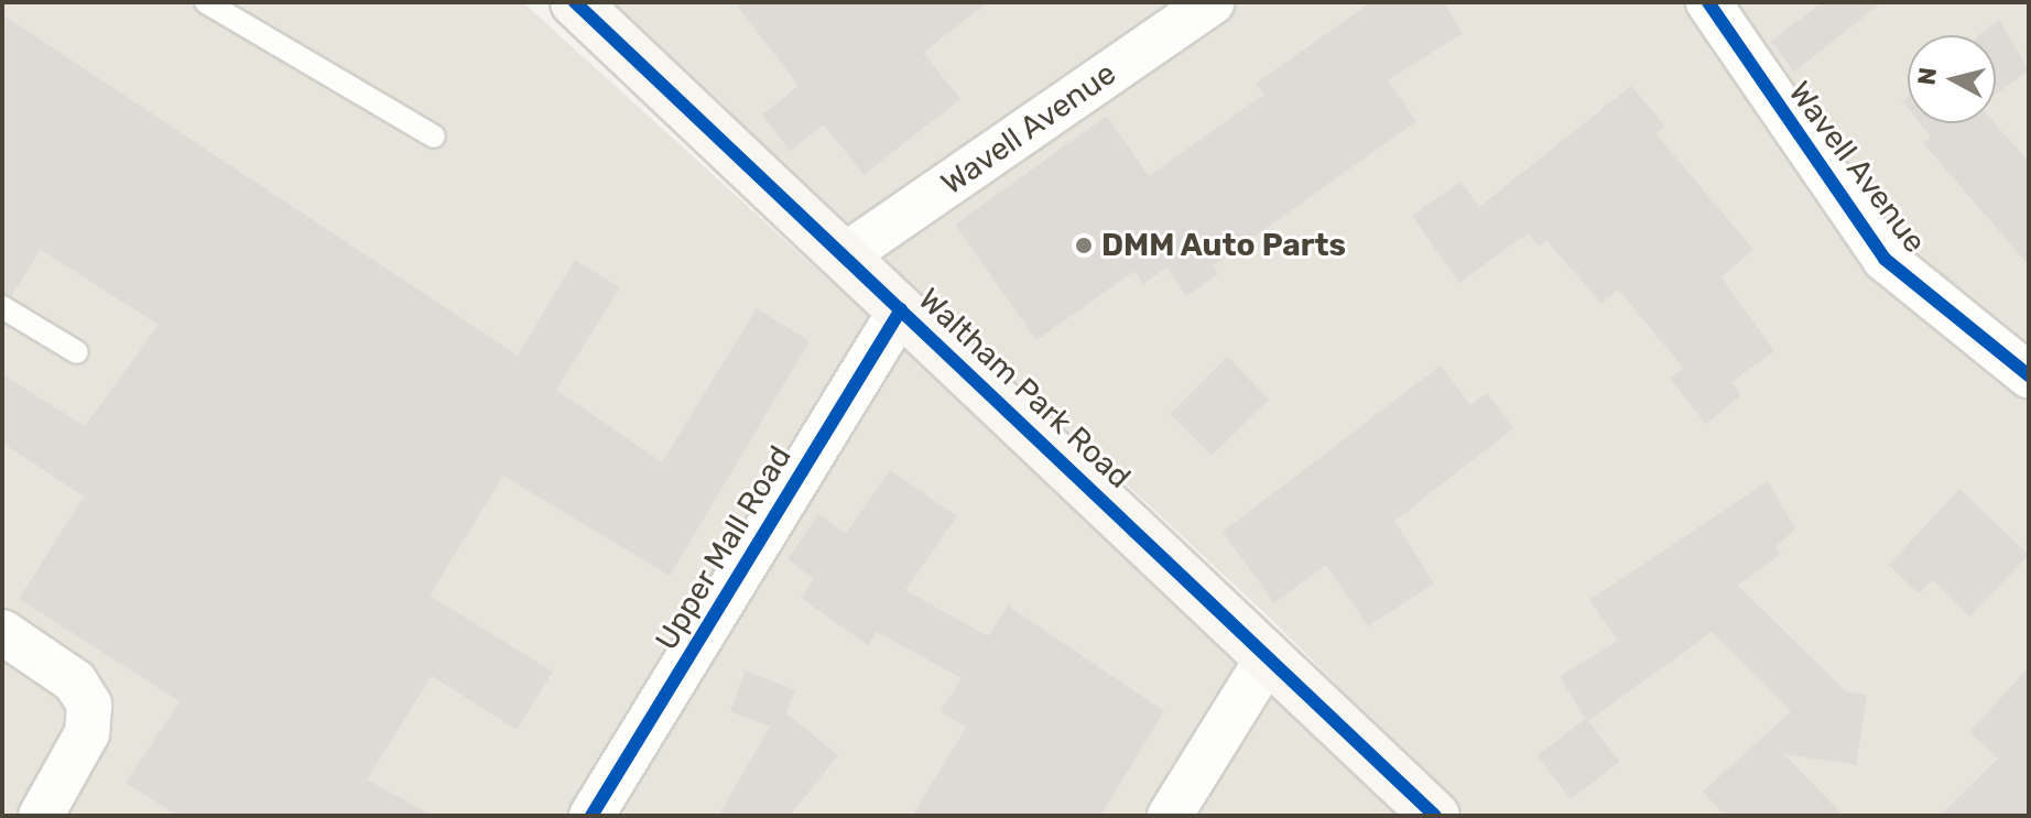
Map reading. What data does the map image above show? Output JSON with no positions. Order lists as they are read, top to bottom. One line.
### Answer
{"streets":{"main road":["Waltham Park Road"],"street":["Wavell Avenue","Upper Mall Road"]},"crossings":[["Wavell Avenue","Waltham Park Road"],["Waltham Park Road","Upper Mall Road"]],"places":["DMM Auto Parts"],"north":"left"}
